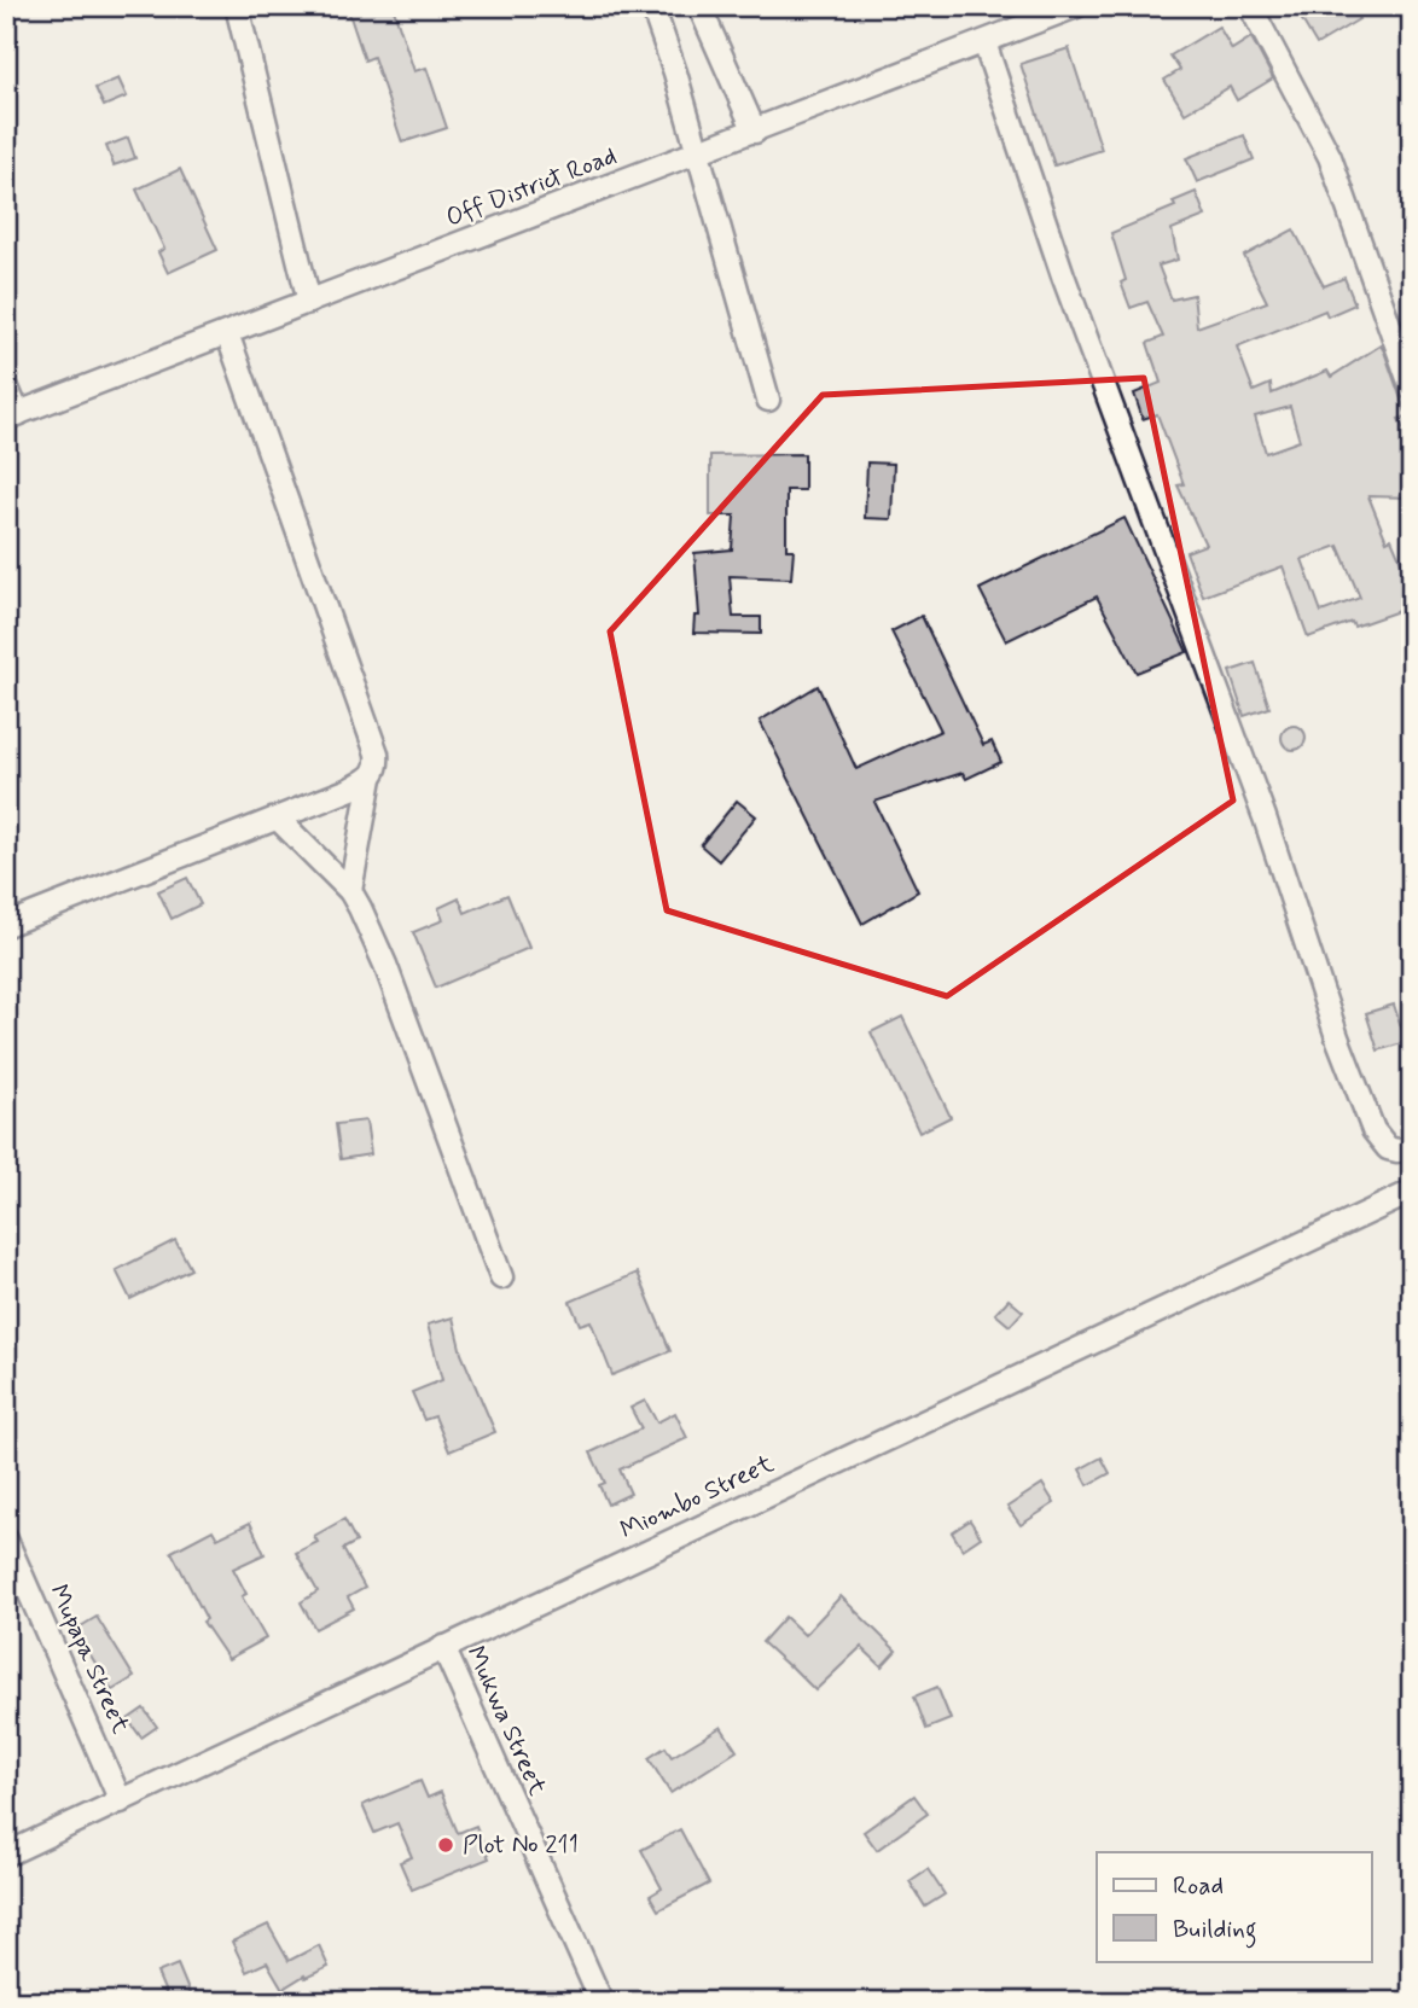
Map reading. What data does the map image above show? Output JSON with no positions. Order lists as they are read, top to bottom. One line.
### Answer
{"streets":{"street":["Off District Road","Miombo Street","Mupapa Street","Mukwa Street"]},"crossings":[["Miombo Street","Mupapa Street"],["Miombo Street","Mukwa Street"]],"places":["Plot No 211"],"legend":["Road","Building"]}
